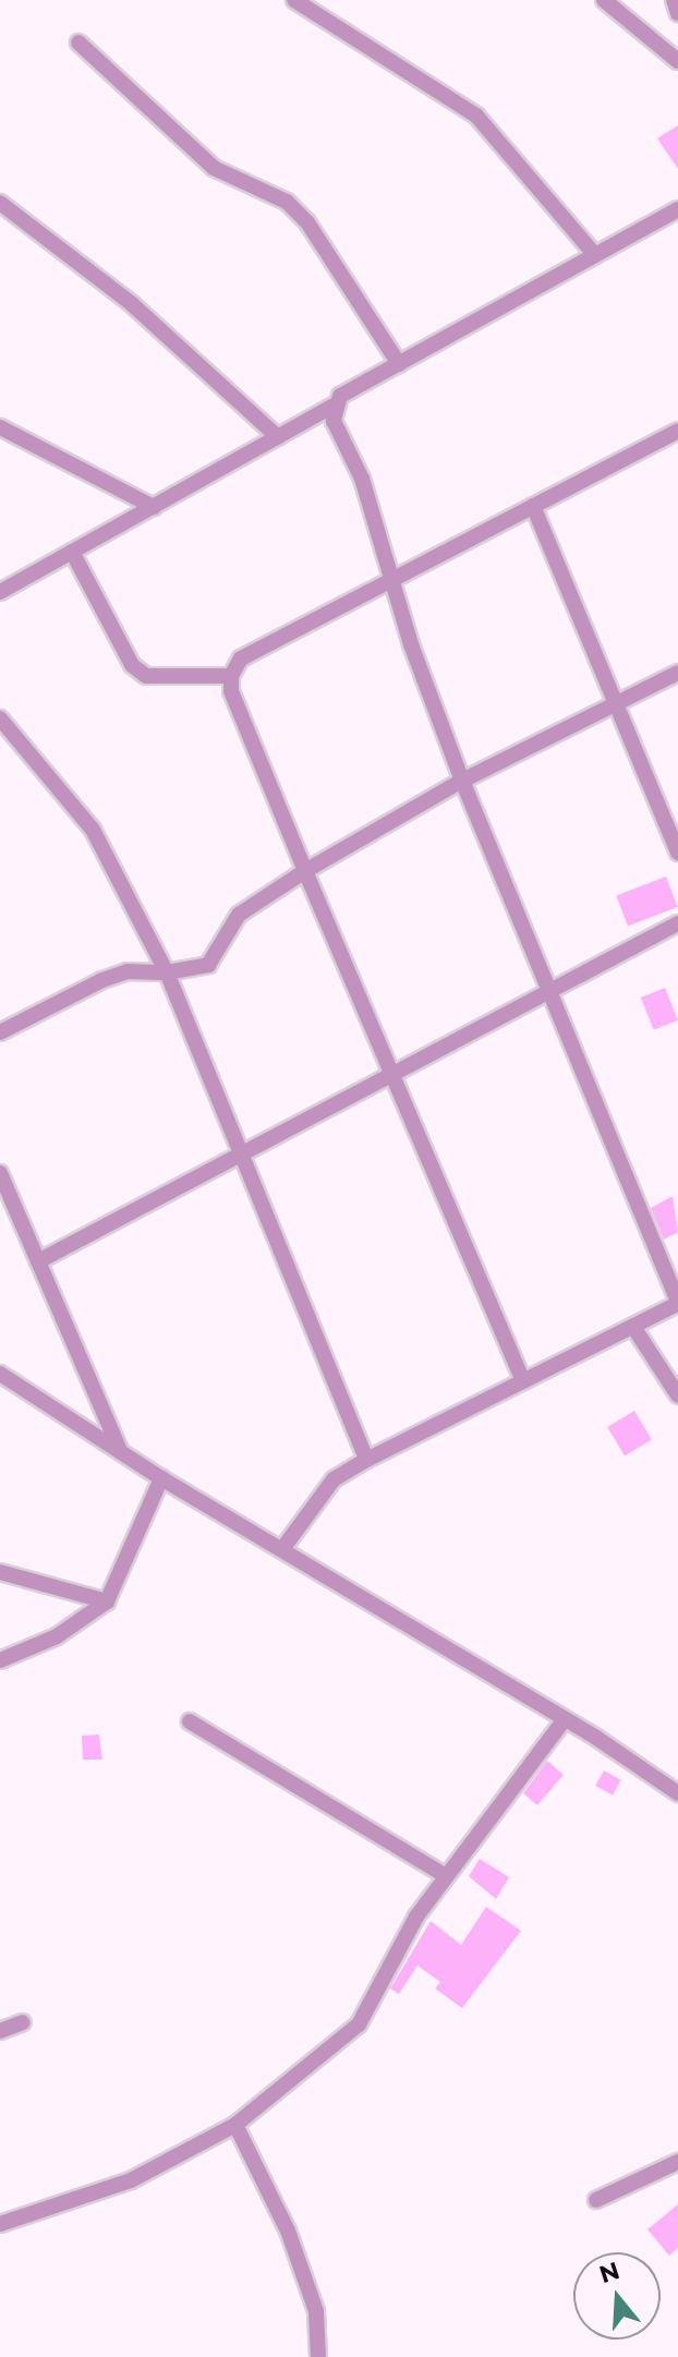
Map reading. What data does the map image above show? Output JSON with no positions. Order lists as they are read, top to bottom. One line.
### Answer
{"north":"top"}
